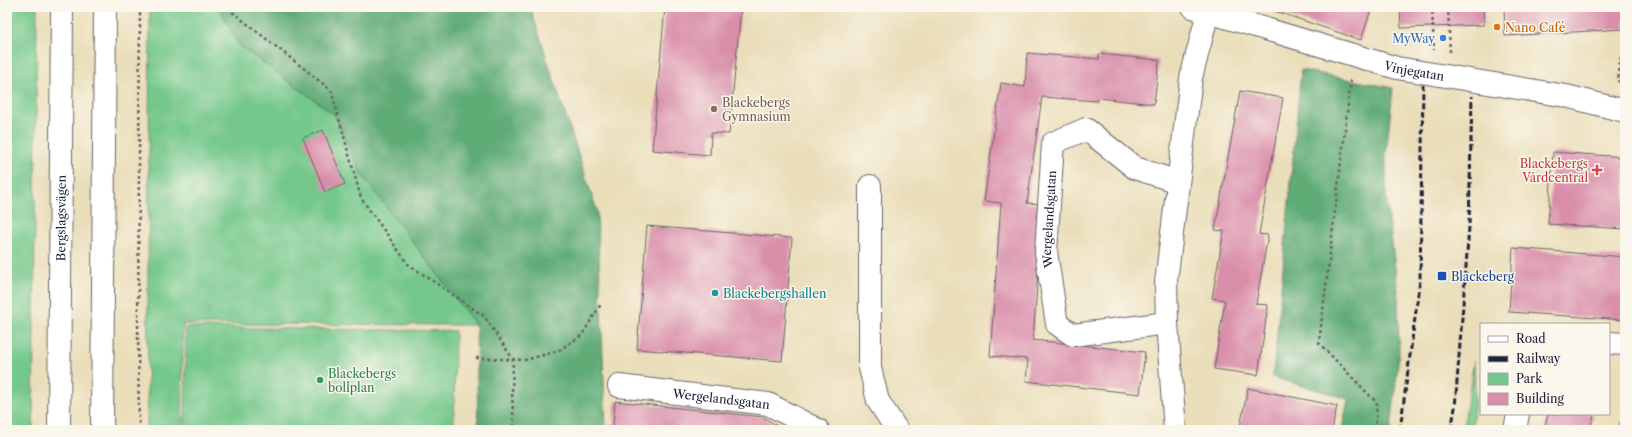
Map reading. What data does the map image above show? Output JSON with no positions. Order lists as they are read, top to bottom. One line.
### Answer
{"streets":{"street":["Vinjegatan","Bergslagsvägen","Wergelandsgatan"]},"places":{"other":["Nano Café","MyWay","Blackebergs Gymnasium","Blackebergshallen","Blackebergs bollplan"],"health":["Blackebergs Vårdcentral"],"transit":["Blackeberg"]},"legend":["Road","Railway","Park","Building"]}
